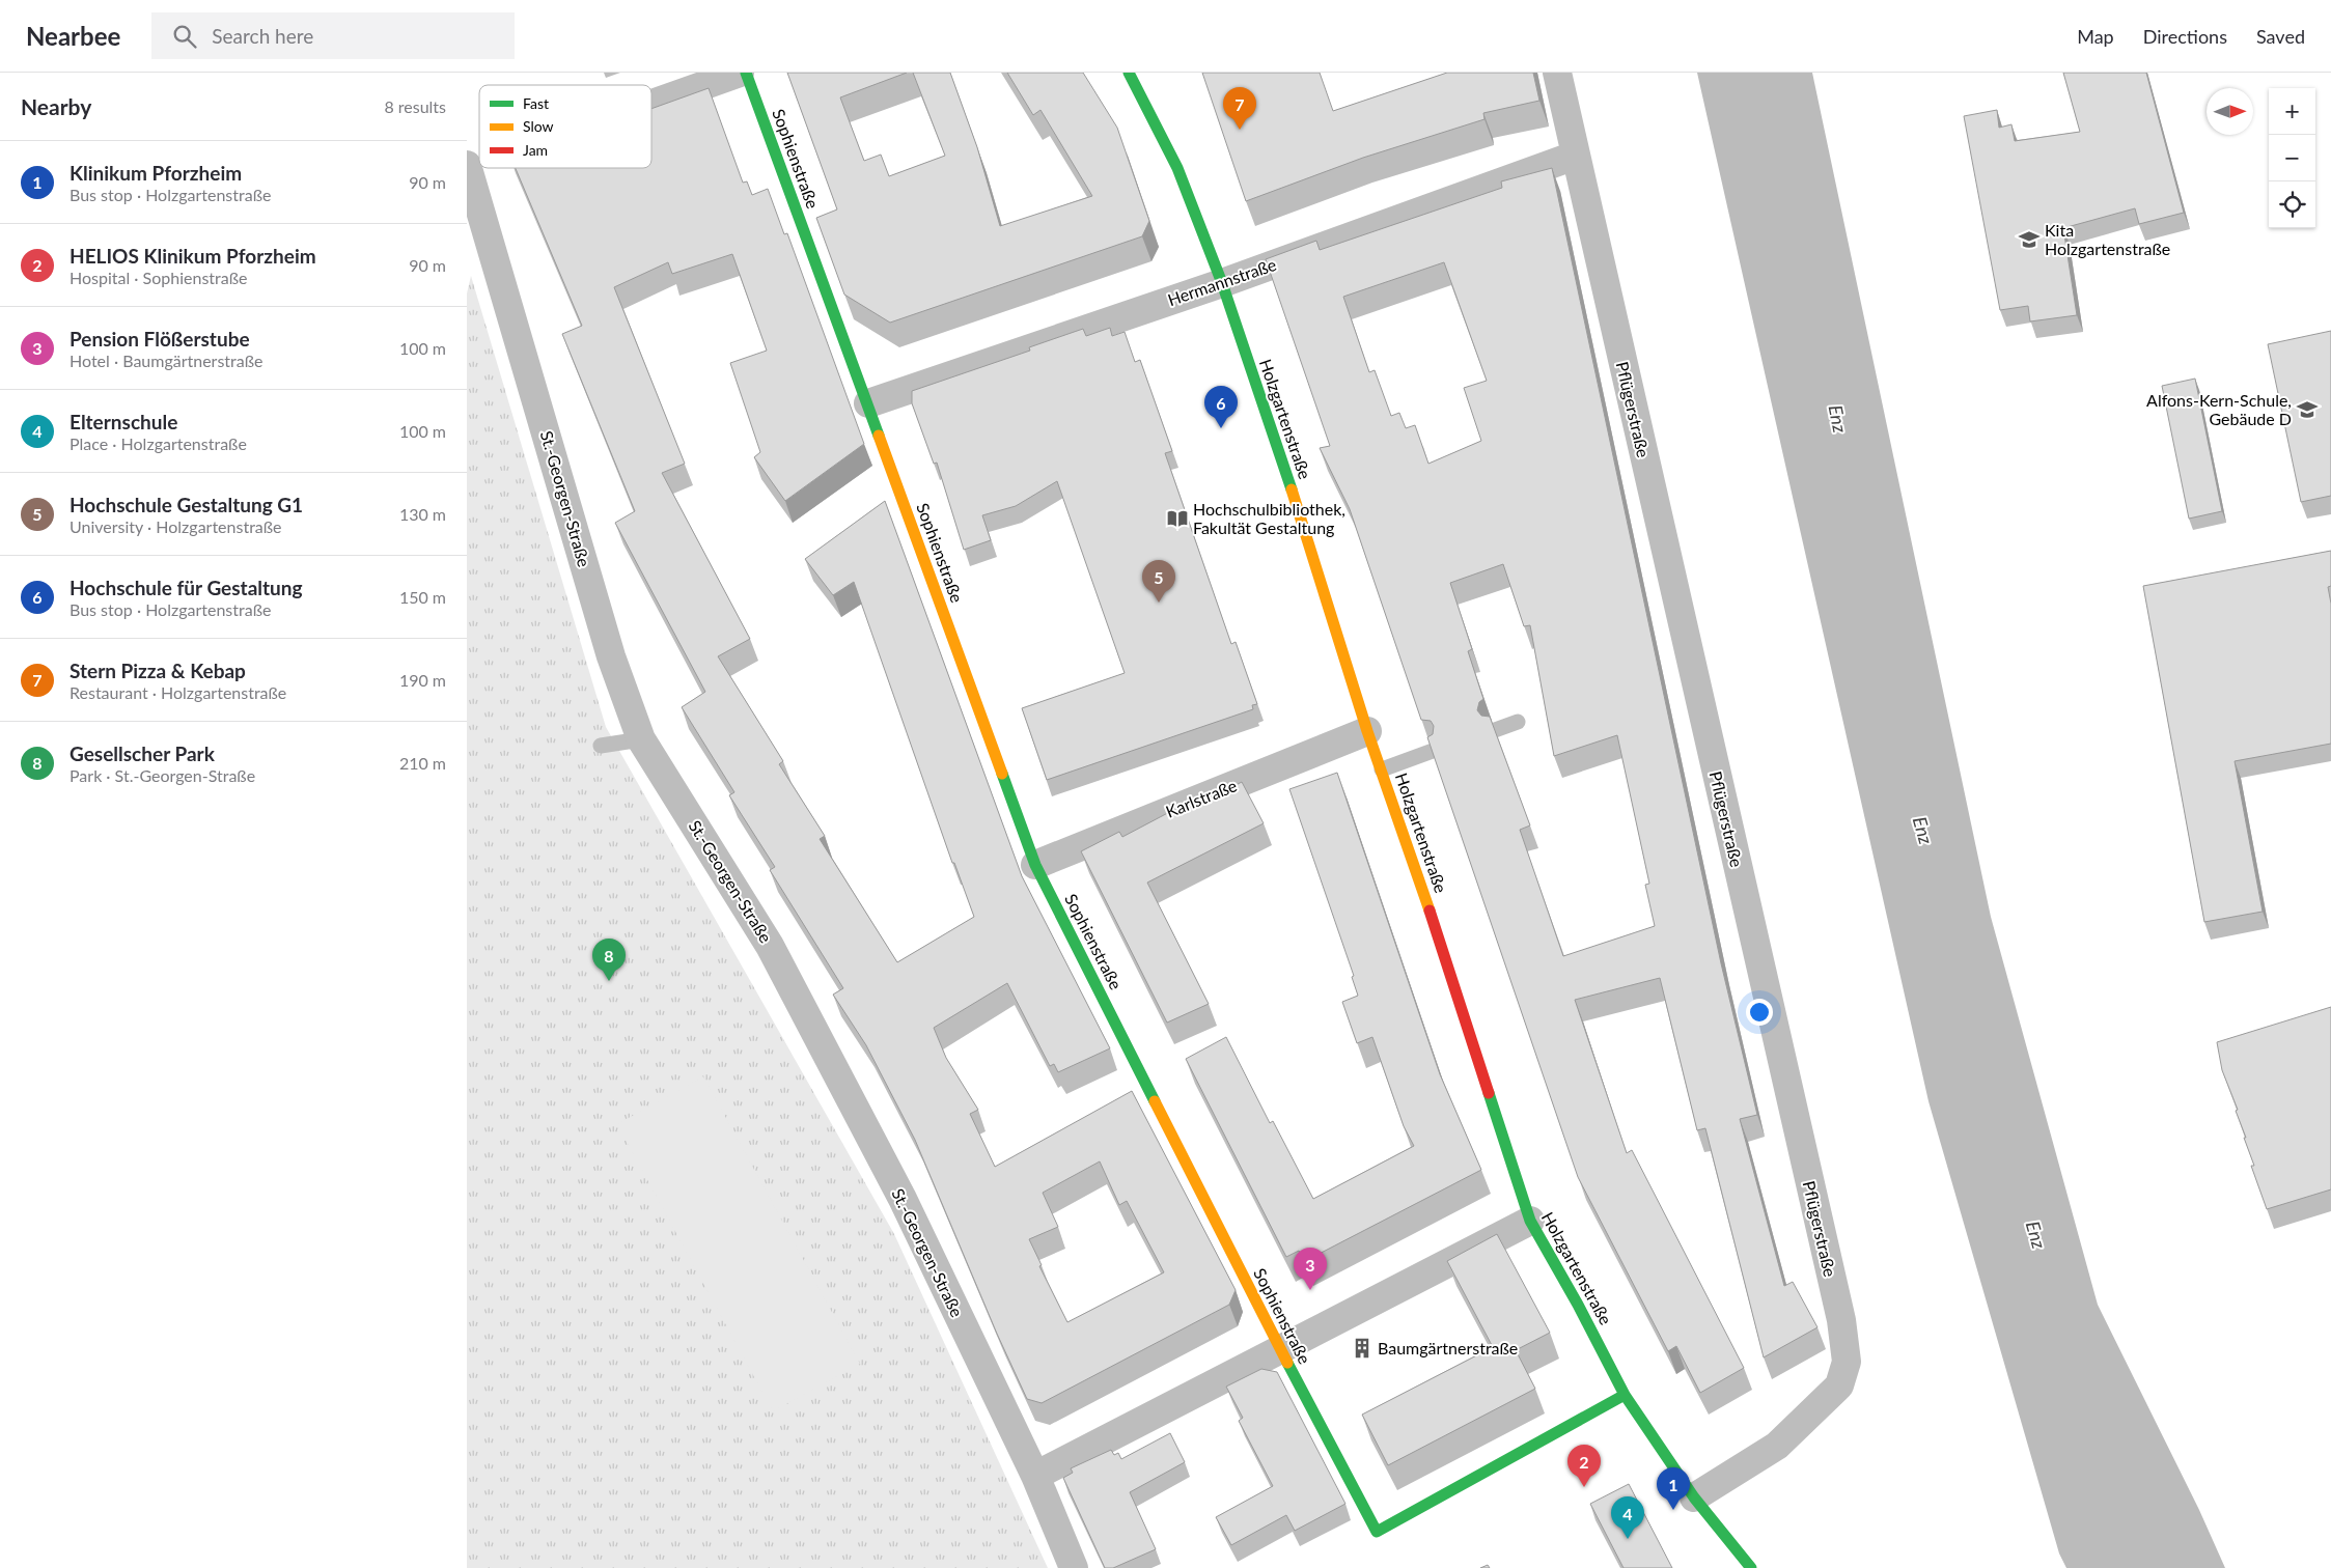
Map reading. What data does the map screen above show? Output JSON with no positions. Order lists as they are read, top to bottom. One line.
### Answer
{"streets":{"street":["Sophienstraße","Hermannstraße","Pflügerstraße","Holzgartenstraße","St.-Georgen-Straße","Karlstraße"]},"crossings":[["Sophienstraße","Hermannstraße"],["Sophienstraße","Holzgartenstraße"],["Sophienstraße","Karlstraße"],["Hermannstraße","Pflügerstraße"],["Hermannstraße","Holzgartenstraße"],["Pflügerstraße","Holzgartenstraße"],["Holzgartenstraße","Karlstraße"]],"water":["Enz"],"places":{"school or university":["Kita Holzgartenstraße","Alfons-Kern-Schule, Gebäude D"],"library":["Hochschulbibliothek, Fakultät Gestaltung"],"building":["Baumgärtnerstraße"]},"legend":["Fast","Slow","Jam"],"north":"right","page":{"header":"Nearbee","search":"Search here","nav":["Map","Directions","Saved"],"heading":["Nearby","8 results"],"pins":["7","6","5","8","3","2","1","4"],"map_buttons":["+","−"],"list":[{"mark":"1","name":"Klinikum Pforzheim","note":"Bus stop · Holzgartenstraße","value":"90 m"},{"mark":"2","name":"HELIOS Klinikum Pforzheim","note":"Hospital · Sophienstraße","value":"90 m"},{"mark":"3","name":"Pension Flößerstube","note":"Hotel · Baumgärtnerstraße","value":"100 m"},{"mark":"4","name":"Elternschule","note":"Place · Holzgartenstraße","value":"100 m"},{"mark":"5","name":"Hochschule Gestaltung G1","note":"University · Holzgartenstraße","value":"130 m"},{"mark":"6","name":"Hochschule für Gestaltung","note":"Bus stop · Holzgartenstraße","value":"150 m"},{"mark":"7","name":"Stern Pizza & Kebap","note":"Restaurant · Holzgartenstraße","value":"190 m"},{"mark":"8","name":"Gesellscher Park","note":"Park · St.-Georgen-Straße","value":"210 m"}]}}
